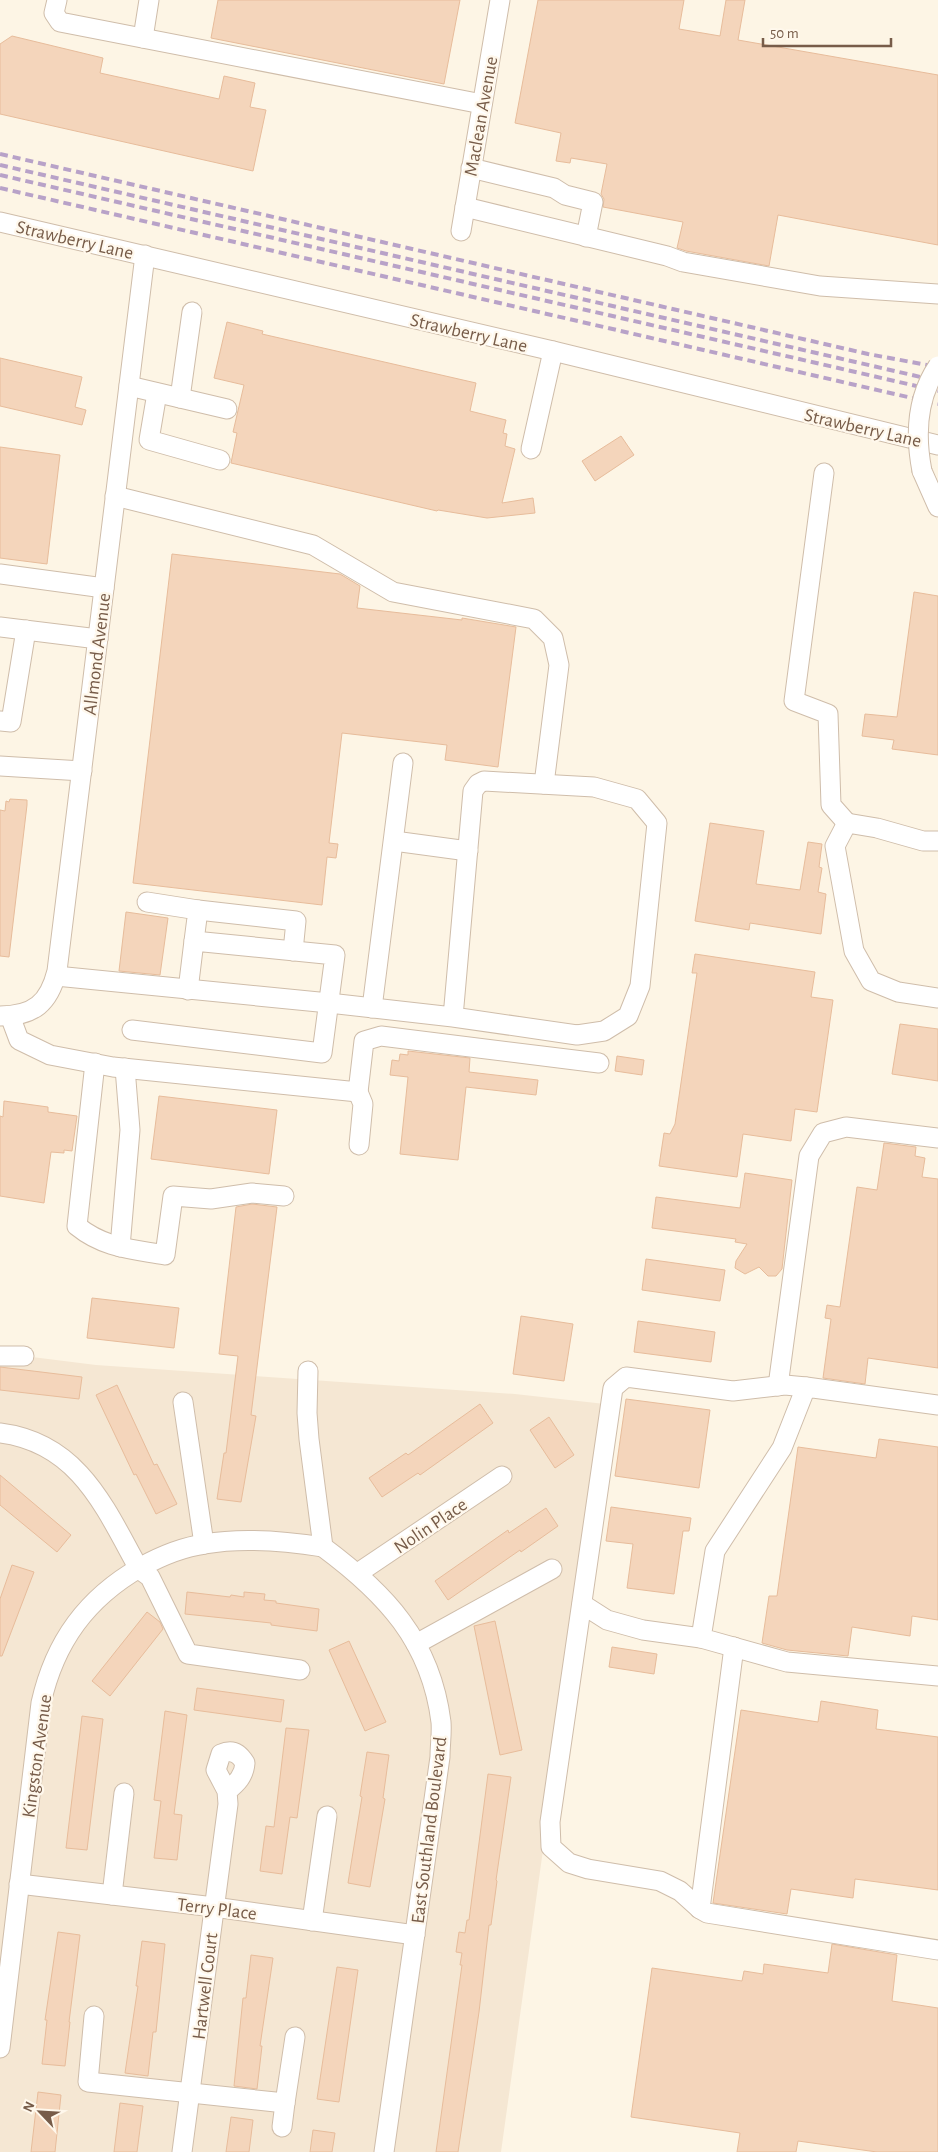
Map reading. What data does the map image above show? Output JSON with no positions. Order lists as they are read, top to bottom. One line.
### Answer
{"streets":{"street":["Maclean Avenue","Strawberry Lane","Allmond Avenue","Nolin Place","Kingston Avenue","East Southland Boulevard","Terry Place","Hartwell Court"]},"crossings":[["Strawberry Lane","Allmond Avenue"],["Nolin Place","East Southland Boulevard"],["Kingston Avenue","East Southland Boulevard"],["Kingston Avenue","Terry Place"],["East Southland Boulevard","Terry Place"],["Terry Place","Hartwell Court"]],"scale_bar":"50 m","north":"top left"}
